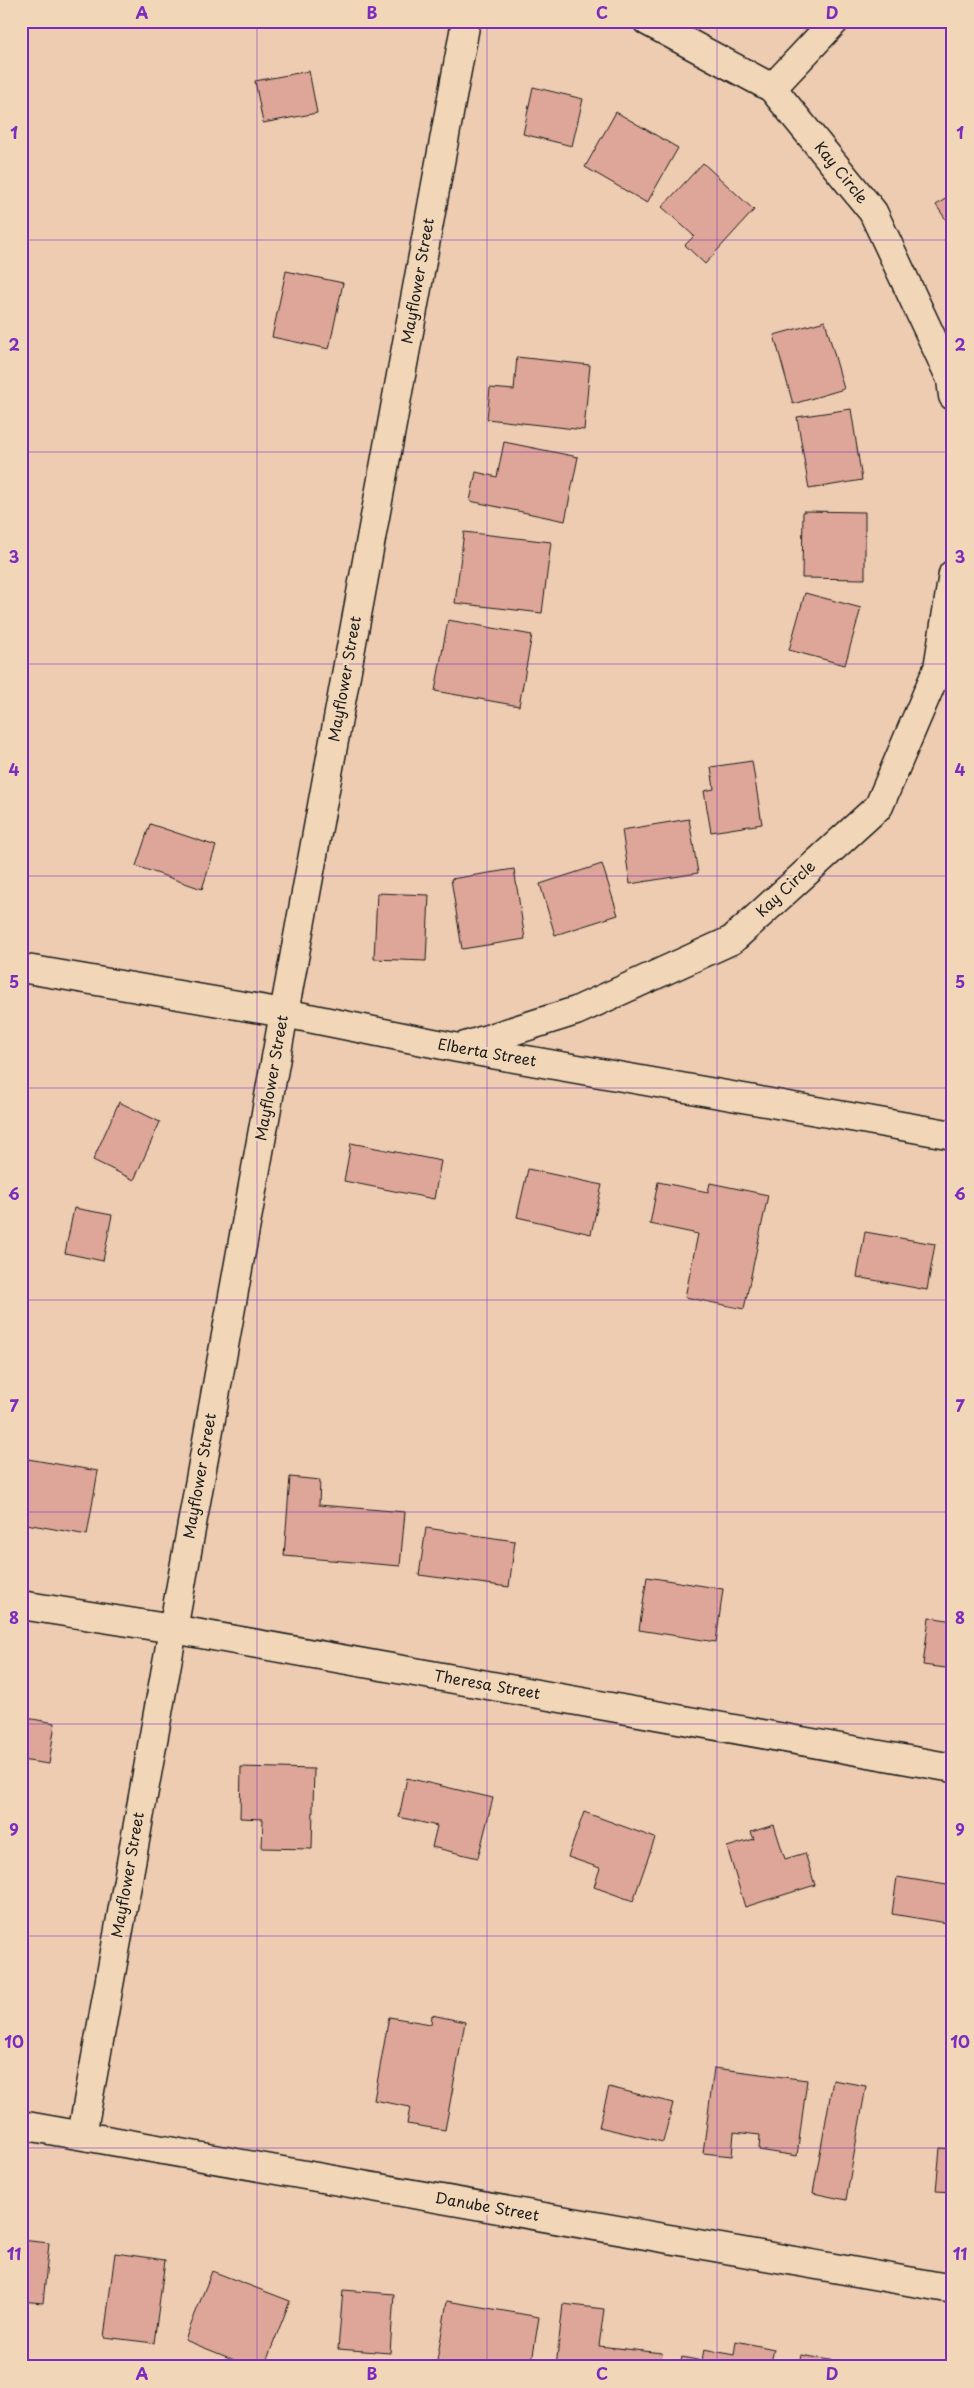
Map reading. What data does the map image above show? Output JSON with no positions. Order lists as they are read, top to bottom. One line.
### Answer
{"streets":{"street":["Kay Circle","Mayflower Street","Elberta Street","Theresa Street","Danube Street"]},"crossings":[["Kay Circle","Elberta Street"],["Mayflower Street","Elberta Street"],["Mayflower Street","Theresa Street"],["Mayflower Street","Danube Street"]],"grid":{"columns":["A","B","C","D"],"rows":["1","2","3","4","5","6","7","8","9","10","11"]}}
